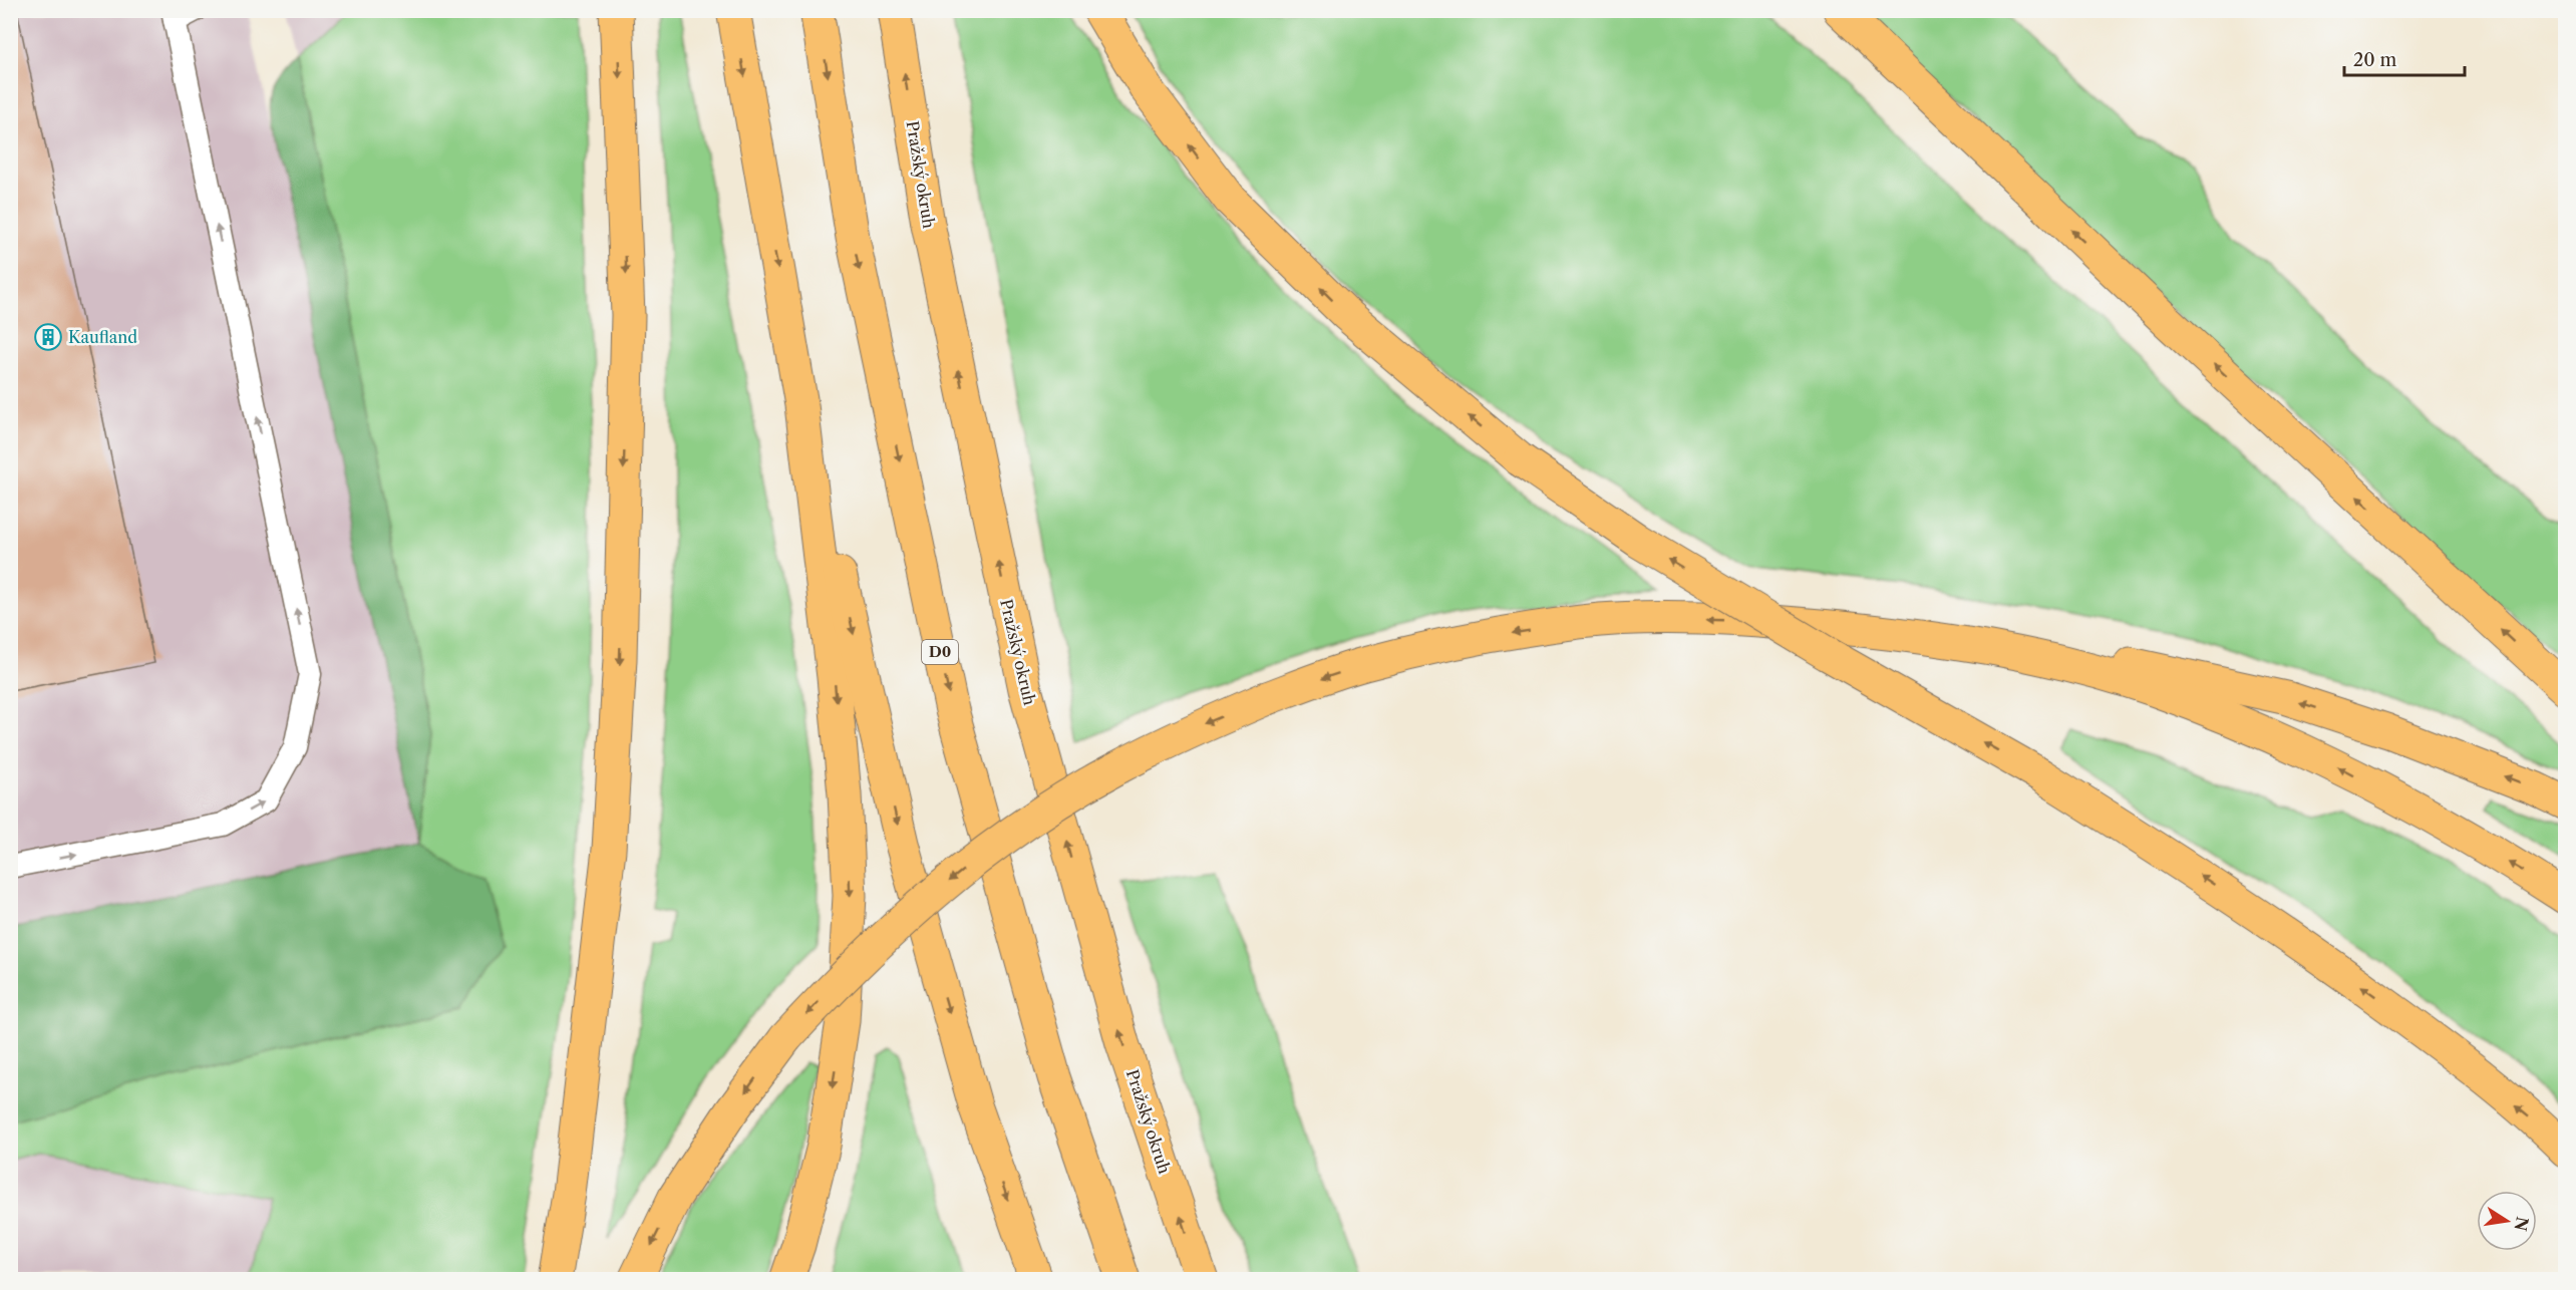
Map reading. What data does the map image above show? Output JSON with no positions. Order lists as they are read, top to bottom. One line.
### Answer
{"streets":{"highway":["Pražský okruh","D0"]},"places":{"building":["Kaufland"]},"scale_bar":"20 m","north":"right"}
